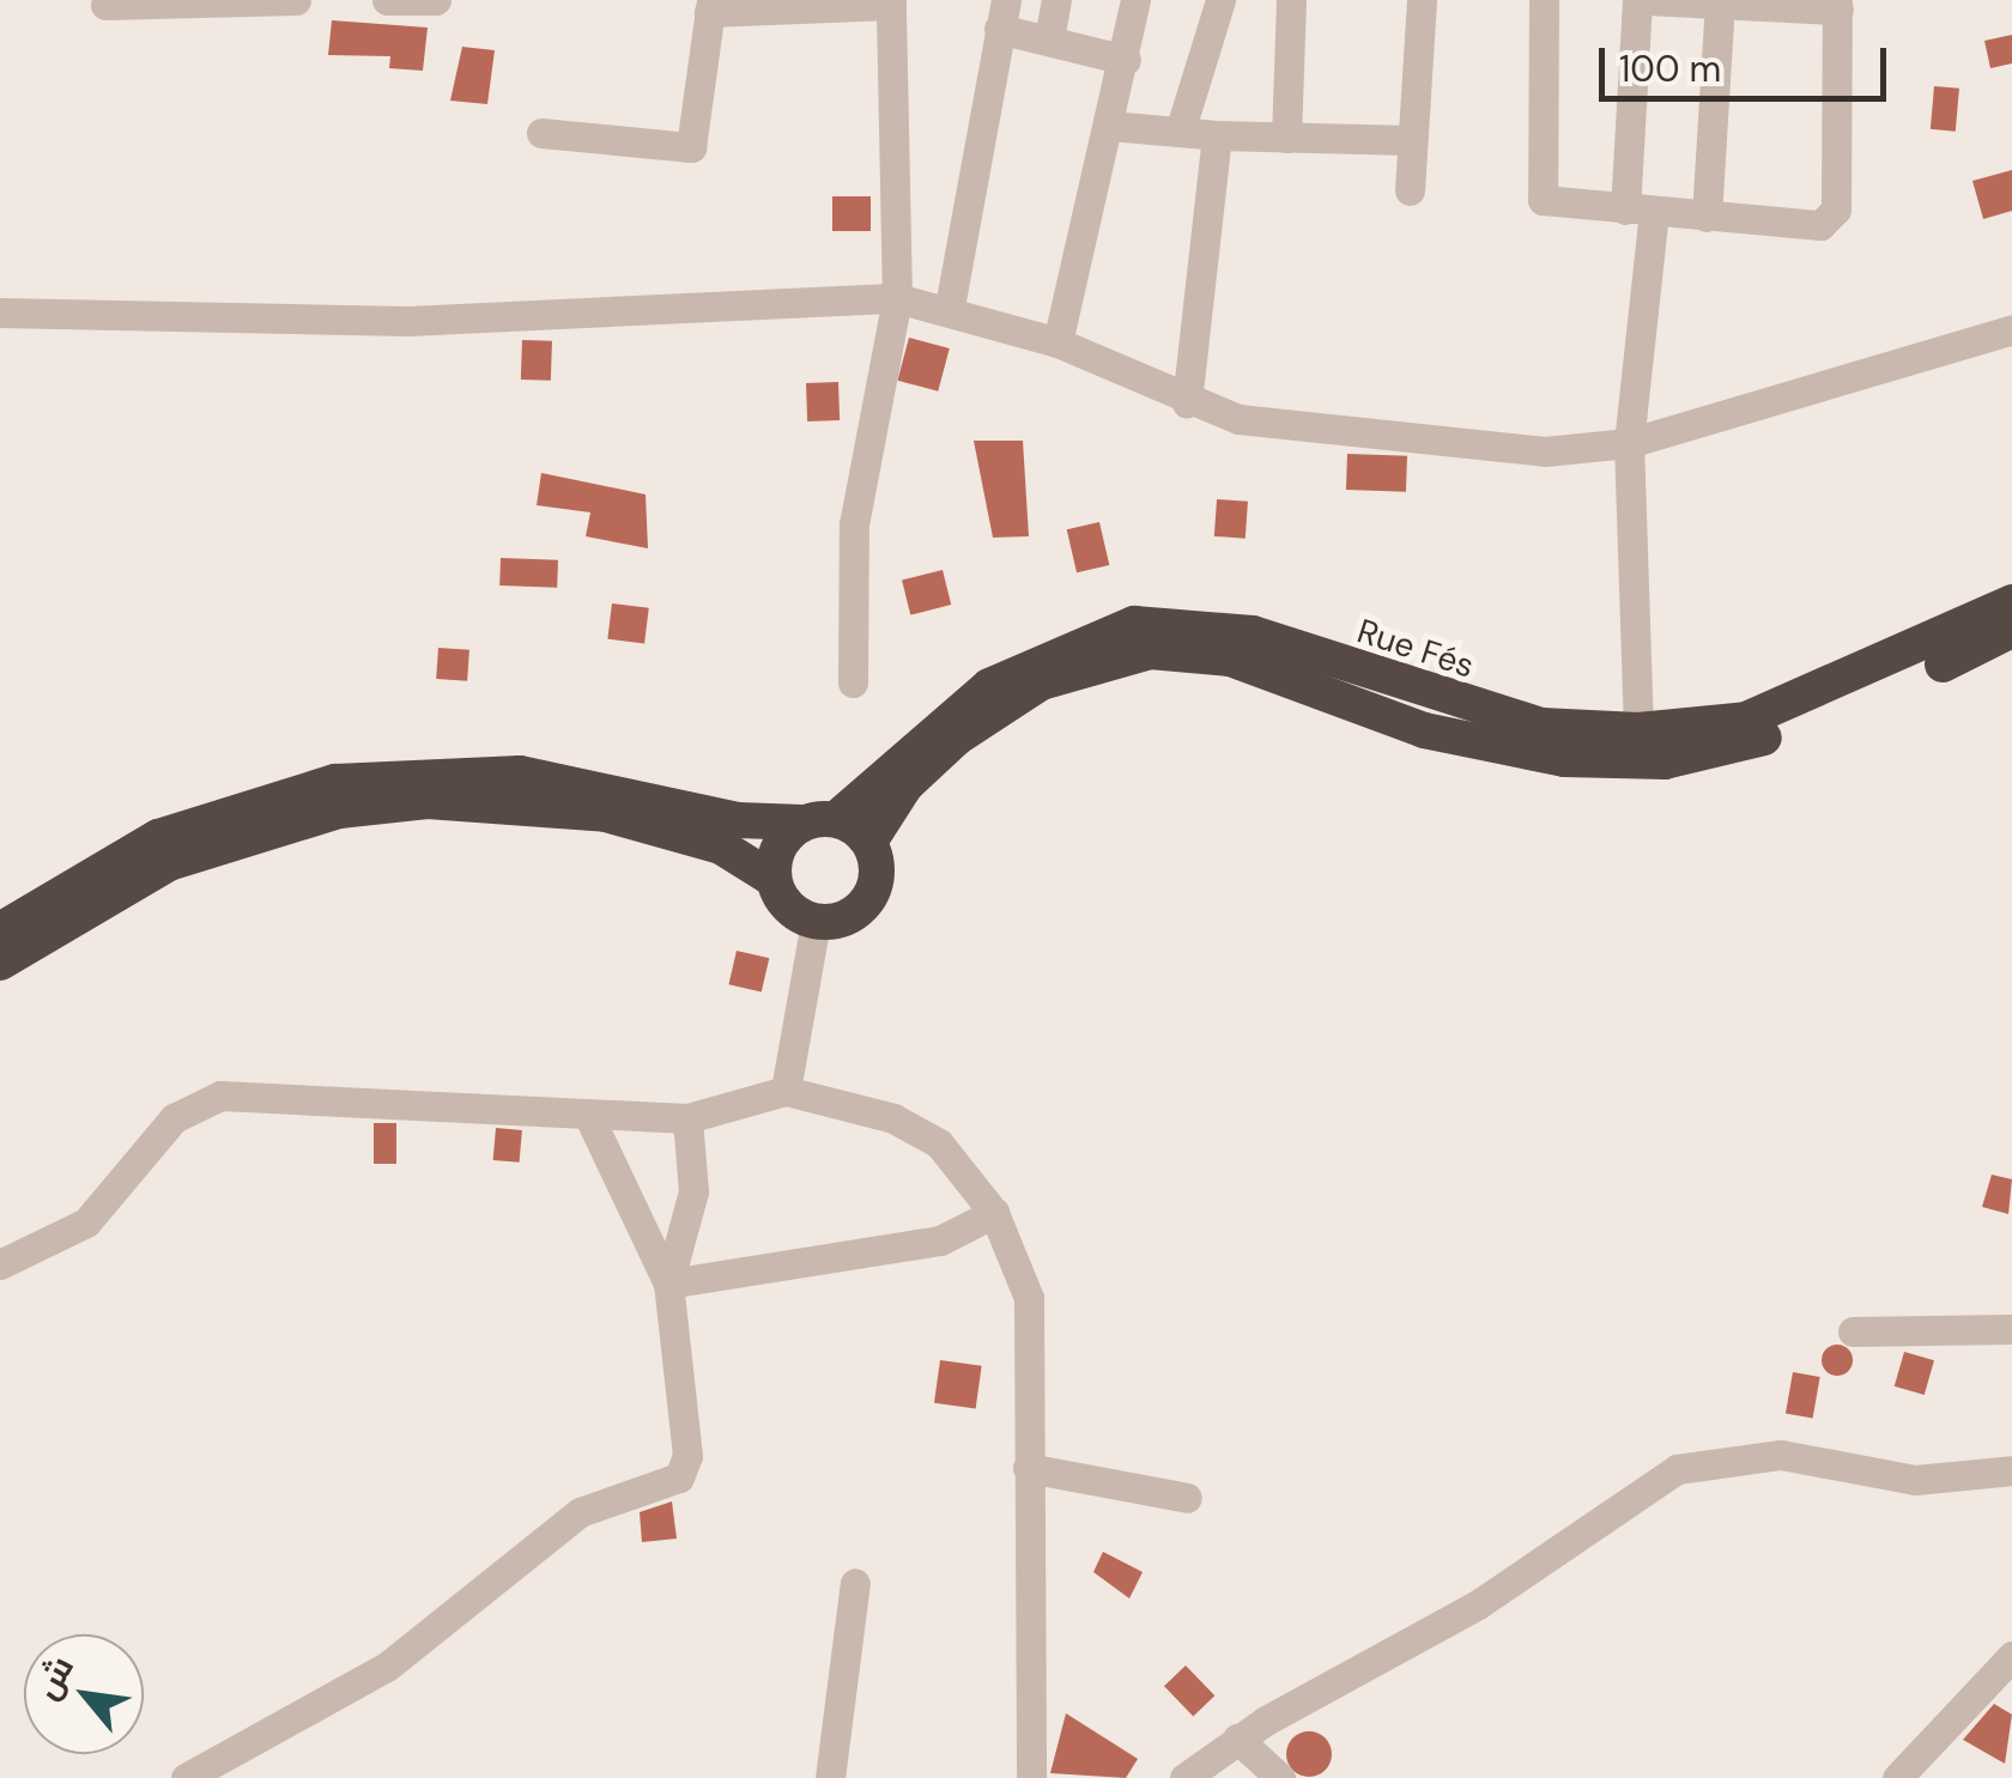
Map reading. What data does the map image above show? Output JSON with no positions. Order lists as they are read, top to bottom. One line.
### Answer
{"streets":{"highway":["Rue Fés"]},"scale_bar":"100 m","north":"top left"}
